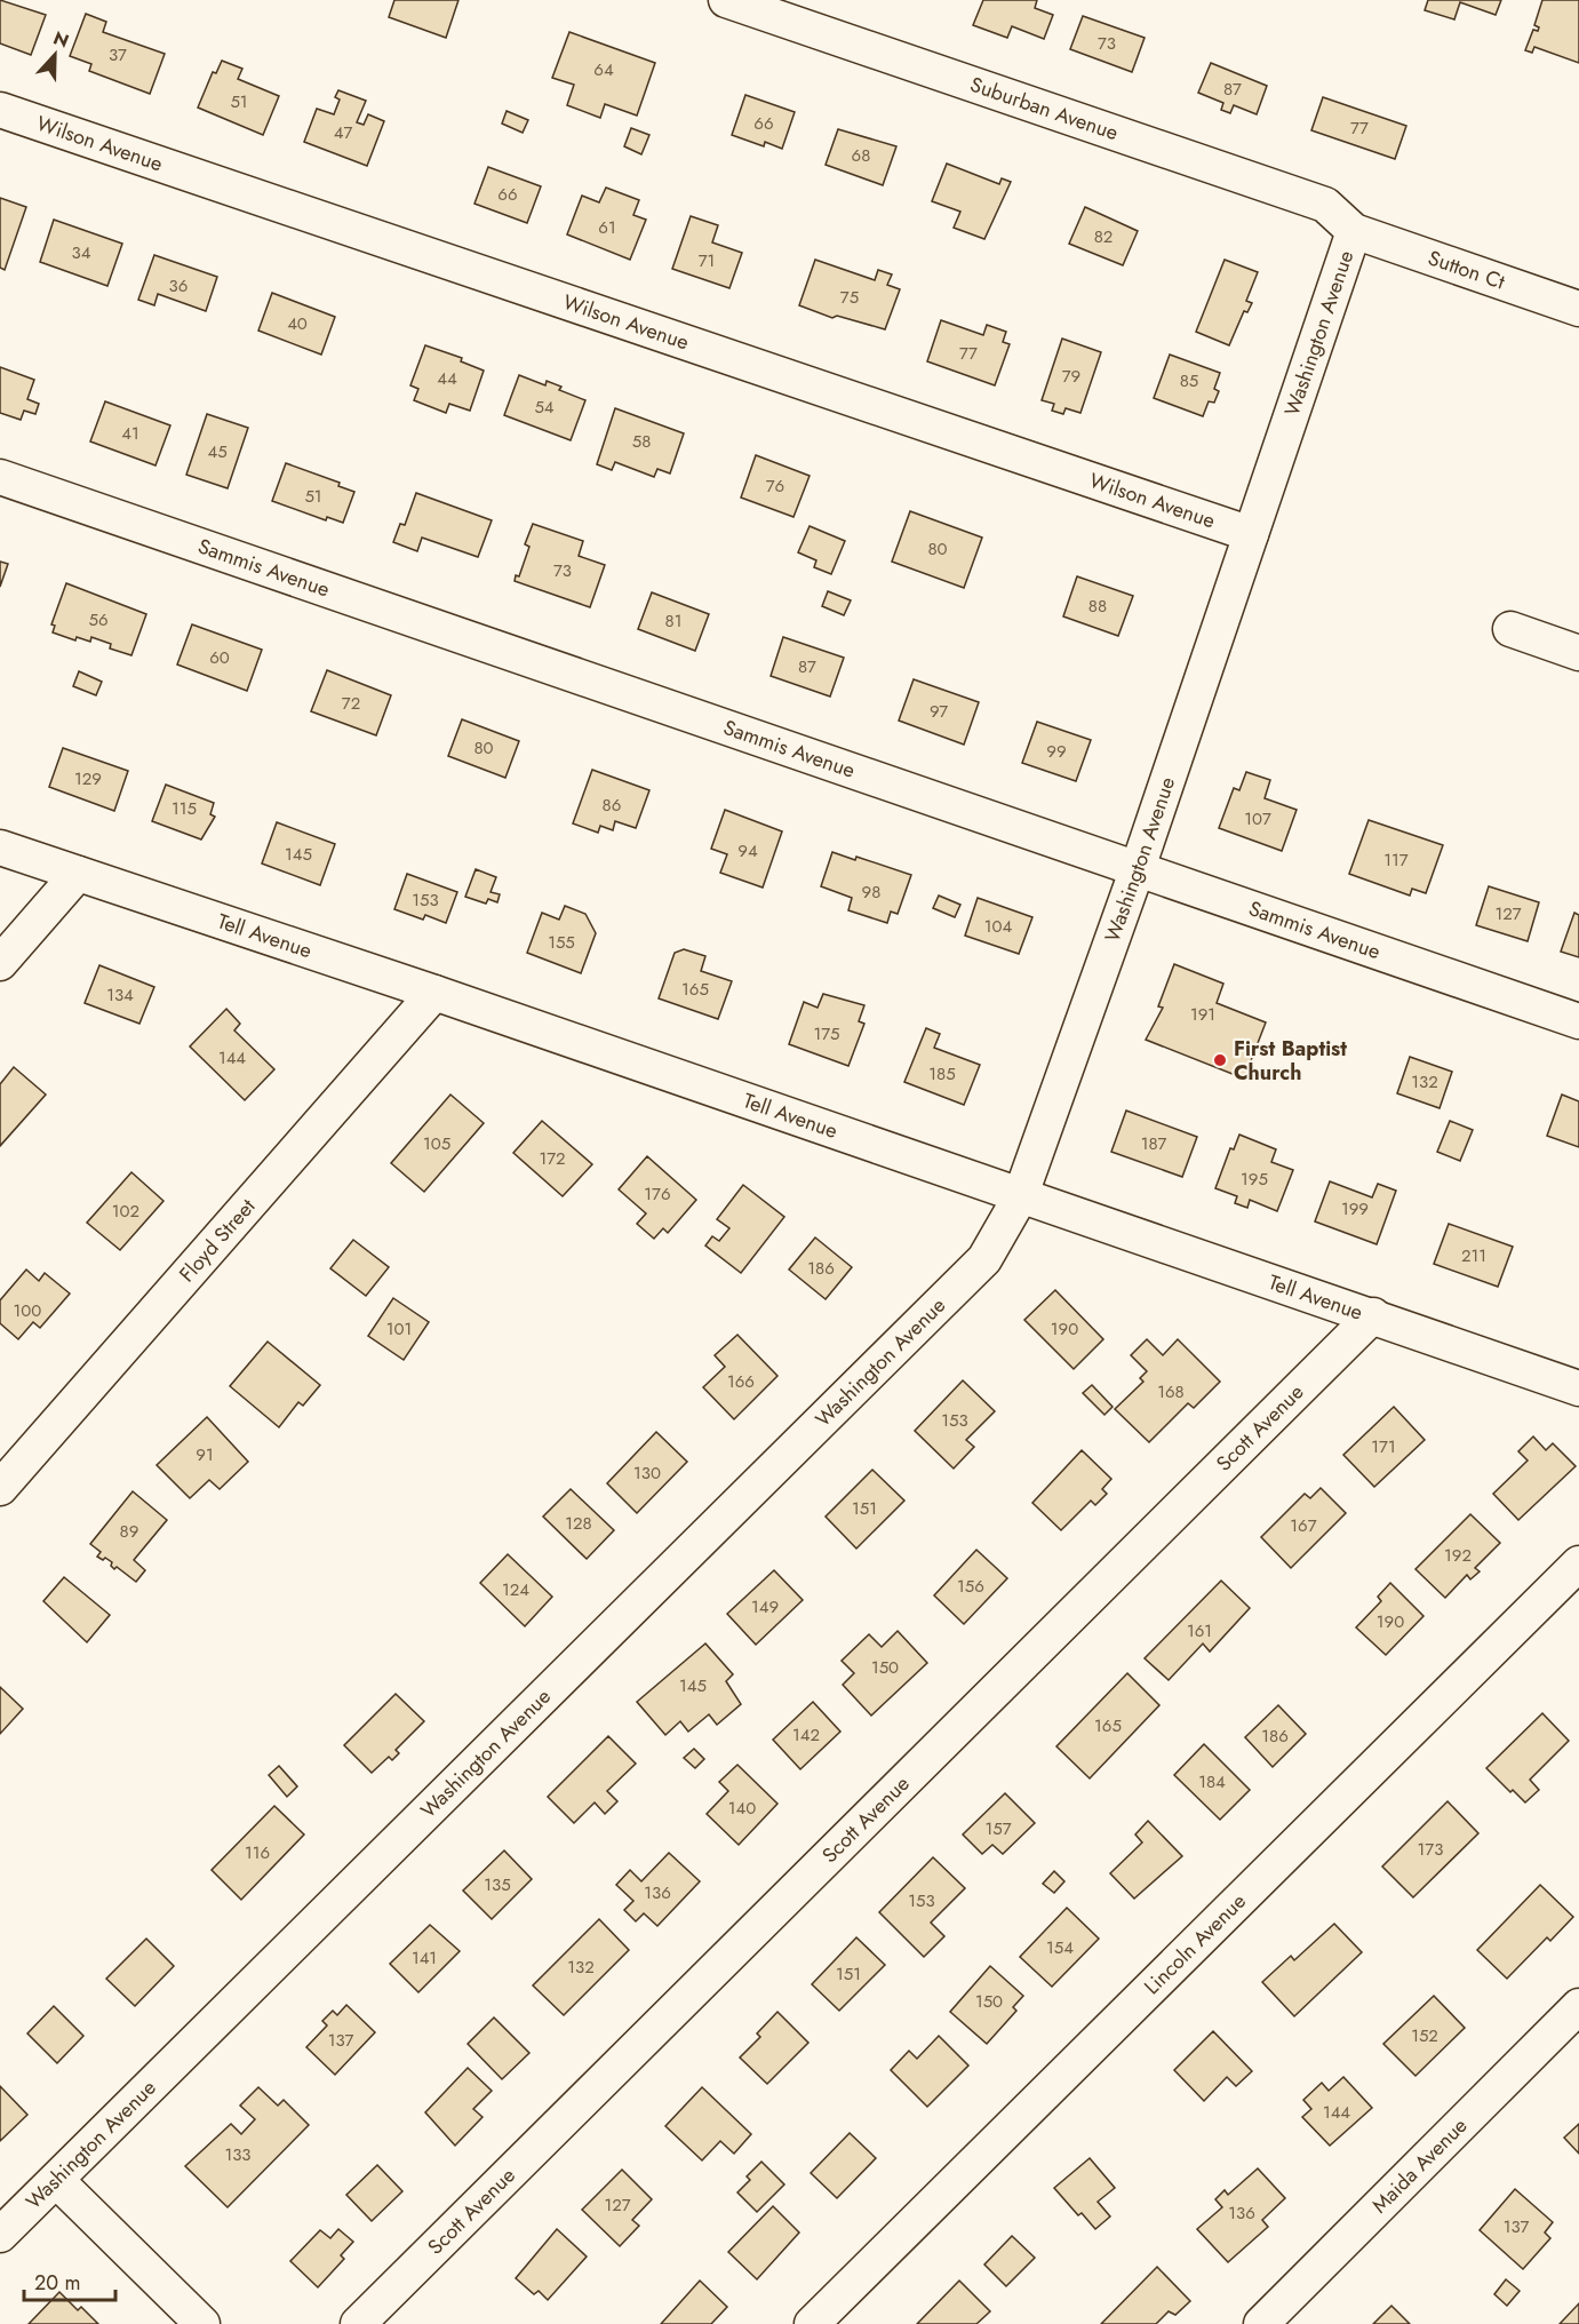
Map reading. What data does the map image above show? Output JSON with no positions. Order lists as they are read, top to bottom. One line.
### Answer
{"streets":{"street":["Suburban Avenue","Wilson Avenue","Sutton Ct","Washington Avenue","Sammis Avenue","Tell Avenue","Floyd Street","Scott Avenue","Lincoln Avenue","Maida Avenue"]},"crossings":[["Suburban Avenue","Sutton Ct"],["Suburban Avenue","Washington Avenue"],["Wilson Avenue","Washington Avenue"],["Sutton Ct","Washington Avenue"],["Washington Avenue","Sammis Avenue"],["Washington Avenue","Tell Avenue"],["Tell Avenue","Floyd Street"],["Tell Avenue","Scott Avenue"]],"places":["First Baptist Church"],"house_numbers":["73","37","64","87","51","66","77","47","68","66","61","82","34","71","36","75","40","77","79","44","85","54","41","58","45","76","51","80","73","88","56","81","60","87","72","97","80","99","129","86","115","107","94","145","117","98","153","127","104","155","165","134","191","175","144","185","132","105","187","172","195","176","199","102","211","186","100","101","190","166","168","153","171","91","130","151","128","167","89","192","156","124","149","190","161","150","145","165","142","186","184","140","157","173","116","135","136","153","154","141","132","151","150","152","137","144","133","127","136","137"],"scale_bar":"20 m","north":"top"}
